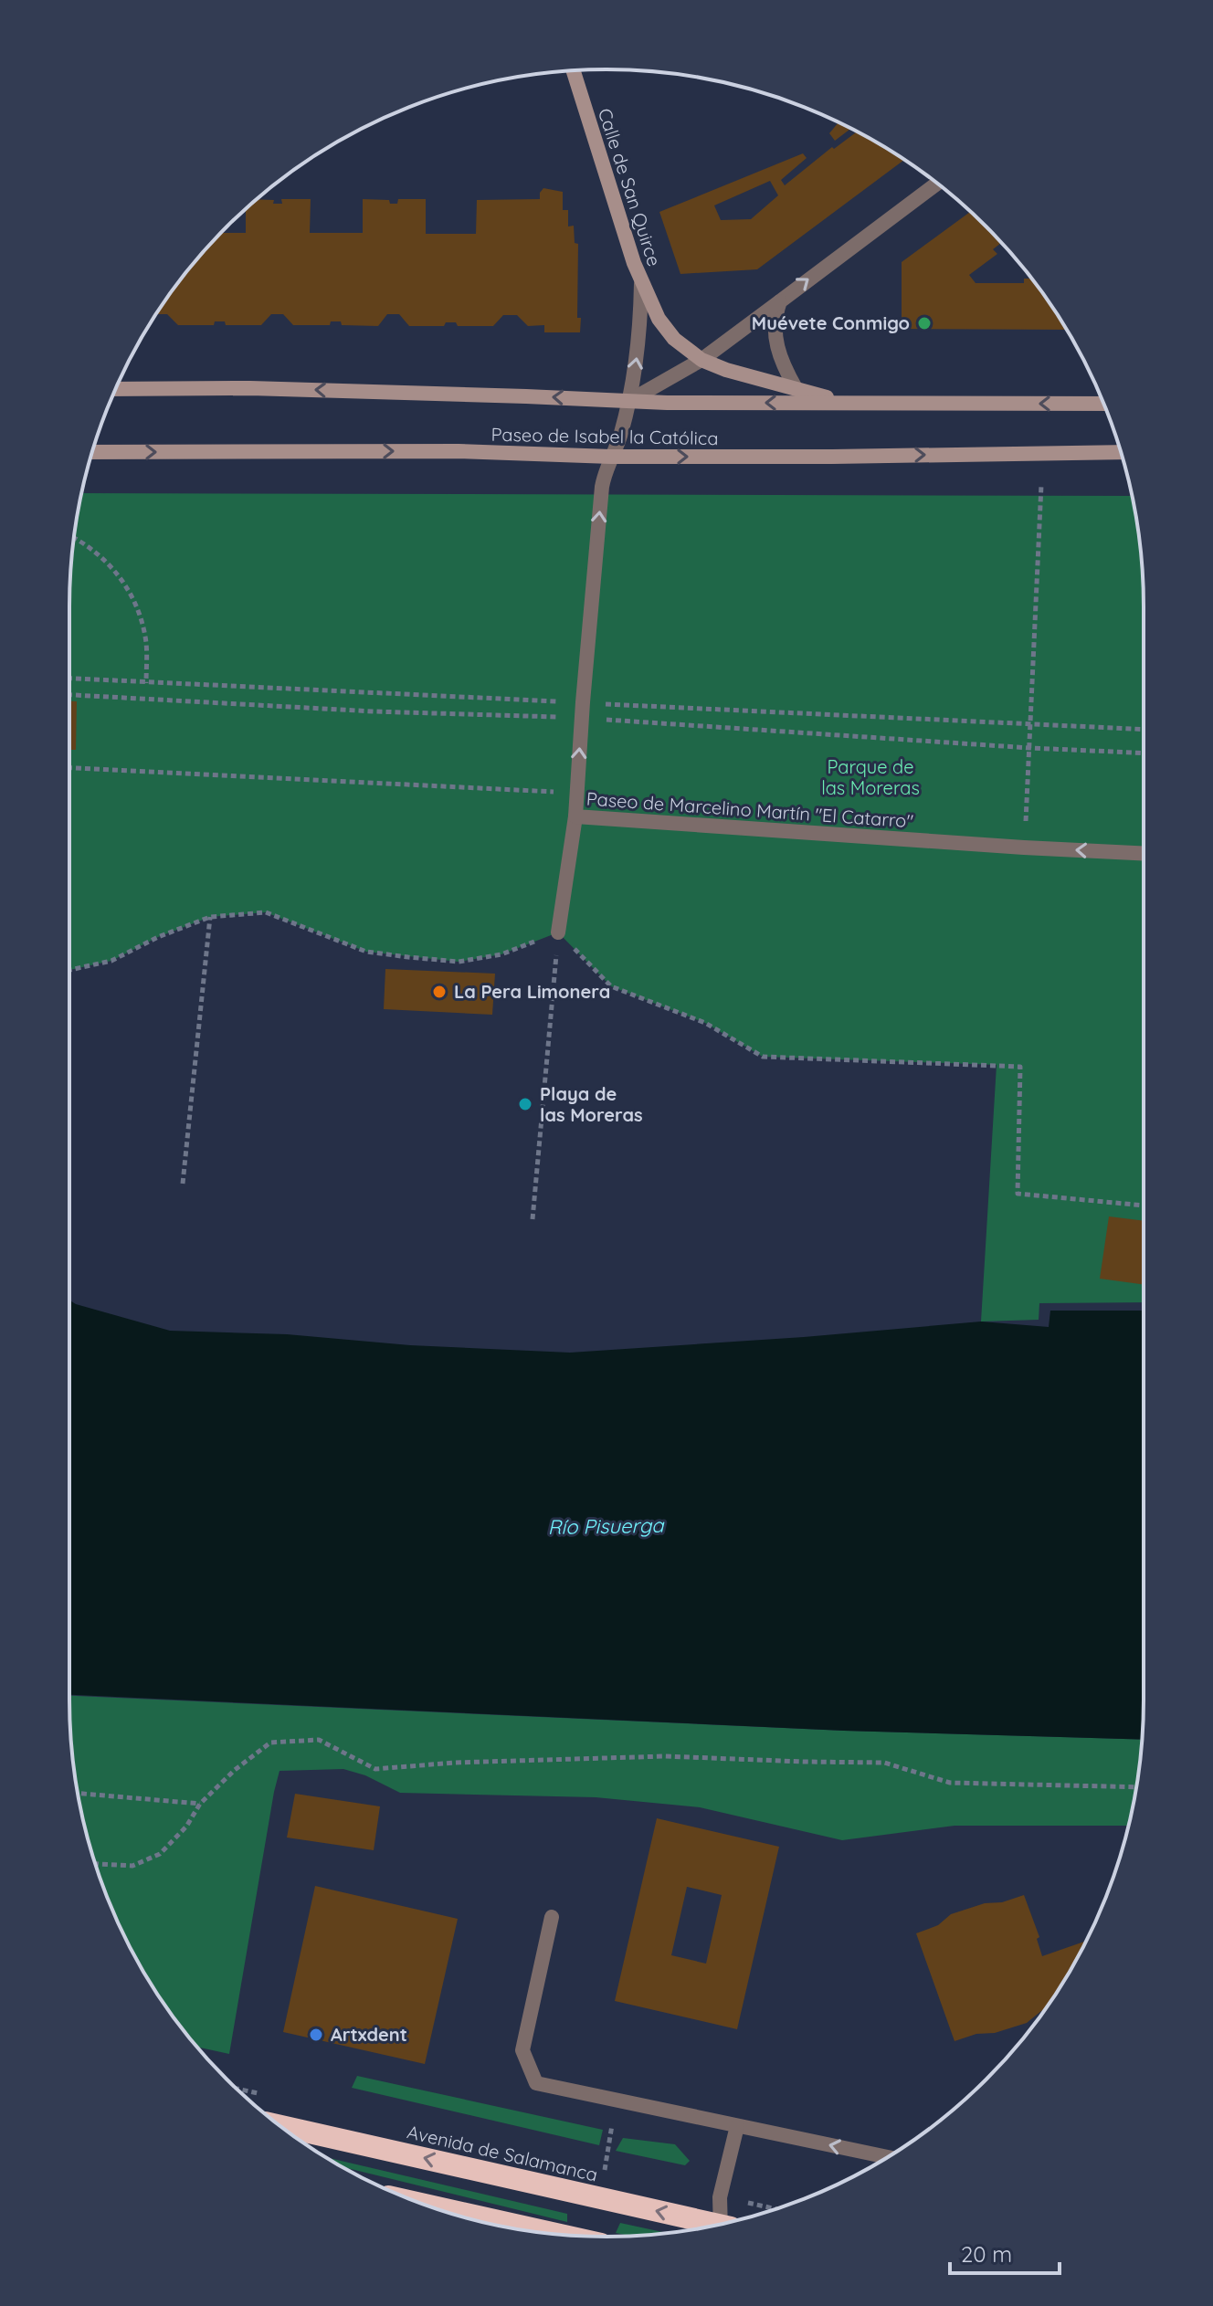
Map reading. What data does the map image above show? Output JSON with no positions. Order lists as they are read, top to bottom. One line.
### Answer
{"streets":{"highway":["Avenida de Salamanca"],"main road":["Calle de San Quirce","Paseo de Isabel la Católica"],"street":["Paseo de Marcelino Martín \"El Catarro\""]},"crossings":[["Calle de San Quirce","Paseo de Isabel la Católica"],["Calle de San Quirce","Paseo de Marcelino Martín \"El Catarro\""],["Paseo de Isabel la Católica","Paseo de Marcelino Martín \"El Catarro\""]],"water":["Río Pisuerga"],"parks":["Parque de las Moreras"],"places":["Muévete Conmigo","La Pera Limonera","Playa de las Moreras","Artxdent"],"scale_bar":"20 m"}
